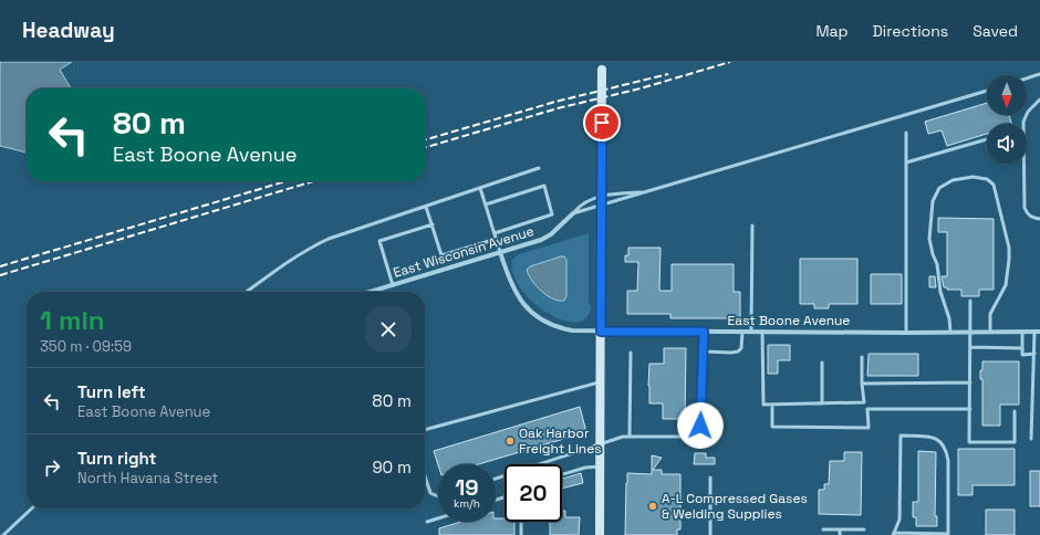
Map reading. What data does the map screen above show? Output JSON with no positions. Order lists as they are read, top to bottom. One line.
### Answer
{"streets":{"street":["East Wisconsin Avenue","East Boone Avenue"]},"crossings":[["East Wisconsin Avenue","East Boone Avenue"]],"places":["Oak Harbor Freight Lines","A-L Compressed Gases & Welding Supplies"],"north":"bottom","page":{"header":"Headway","nav":["Map","Directions","Saved"],"turn":["80 m","East Boone Avenue"],"heading":["1 min","350 m · 09:59"],"list":[{"name":"Turn left","note":"East Boone Avenue","value":"80 m"},{"name":"Turn right","note":"North Havana Street","value":"90 m"}],"speed":"19 km/h","limit":"20"}}
